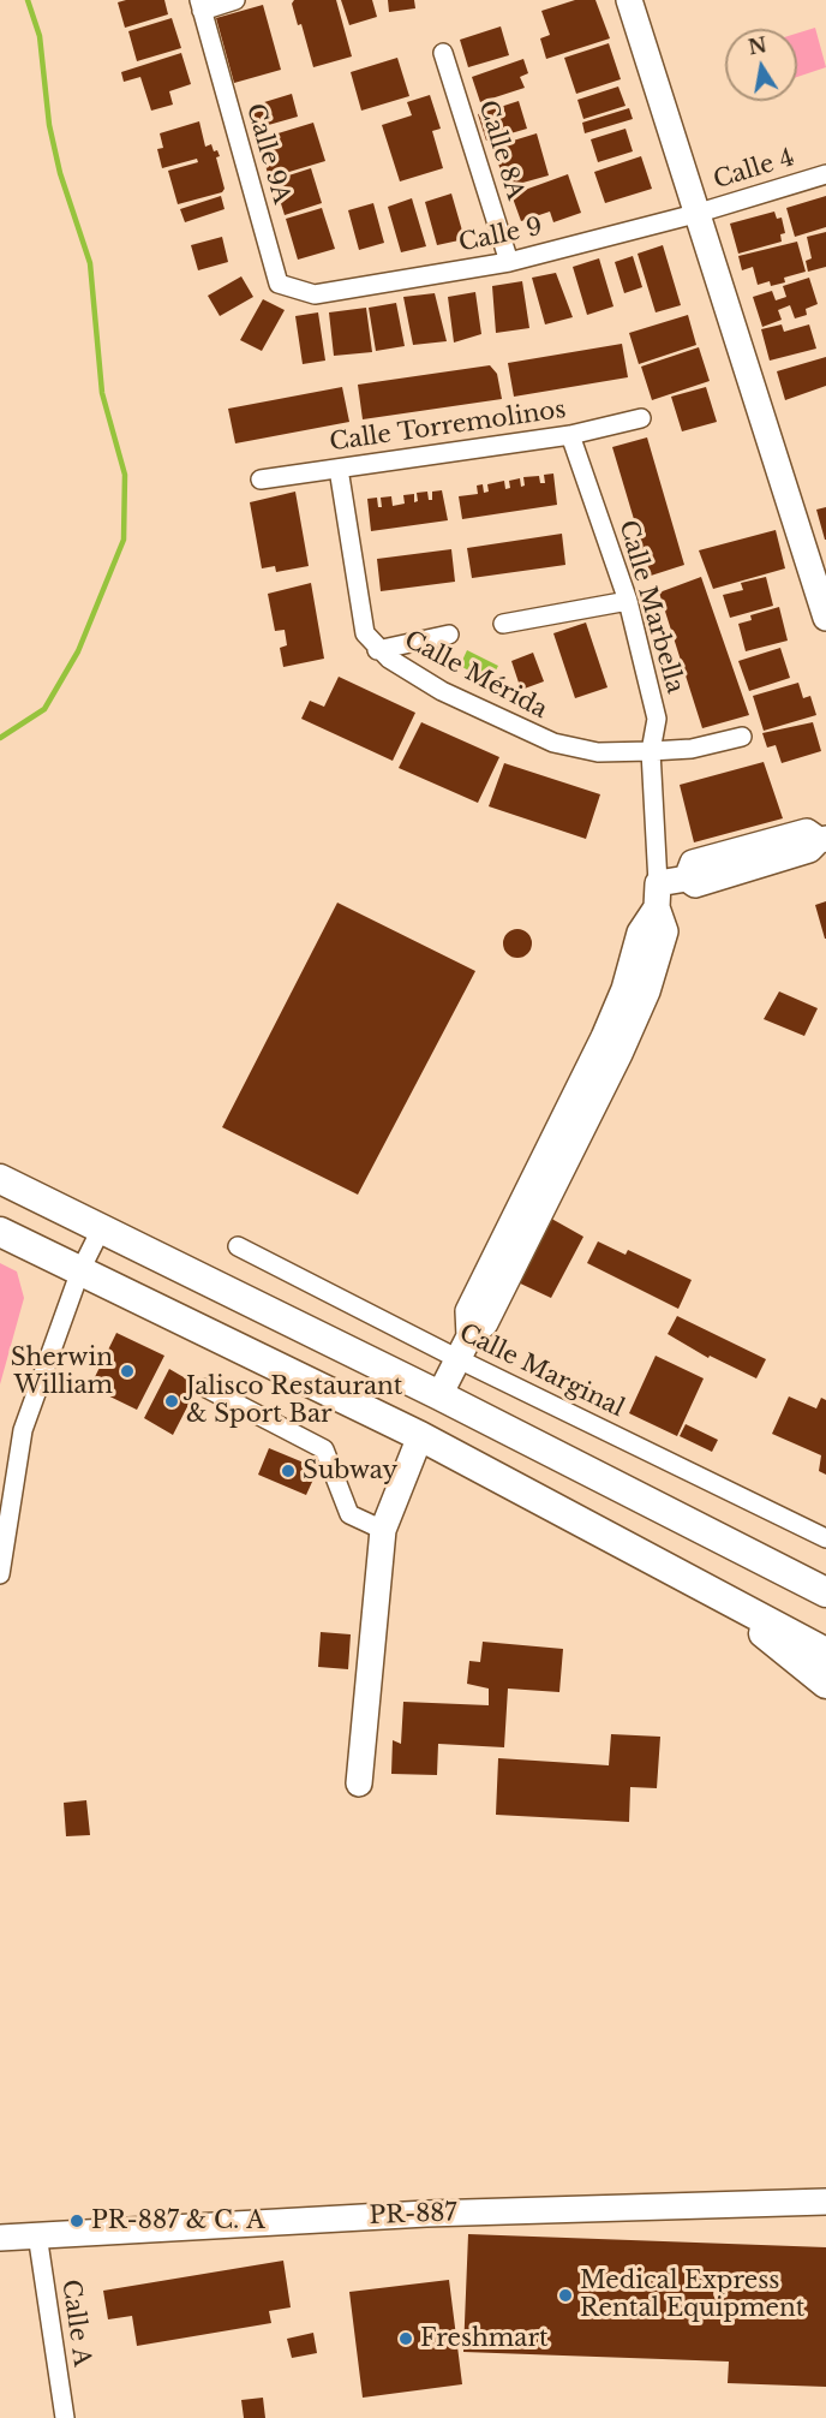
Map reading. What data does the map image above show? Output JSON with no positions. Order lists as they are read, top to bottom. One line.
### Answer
{"streets":{"street":["Calle 8A","Calle 9A","Calle 4","Calle 9","Calle Torremolinos","Calle Marbella","Calle Mérida","Calle Marginal","PR-887","Calle A"]},"crossings":[["Calle 8A","Calle 9"],["Calle 9A","Calle 9"],["Calle 4","Calle 9"],["Calle Torremolinos","Calle Marbella"],["Calle Torremolinos","Calle Mérida"],["Calle Marbella","Calle Mérida"],["PR-887","Calle A"]],"places":["Sherwin William","Jalisco Restaurant & Sport Bar","Subway","PR-887 & C. A","Medical Express Rental Equipment","Freshmart"],"north":"top"}
